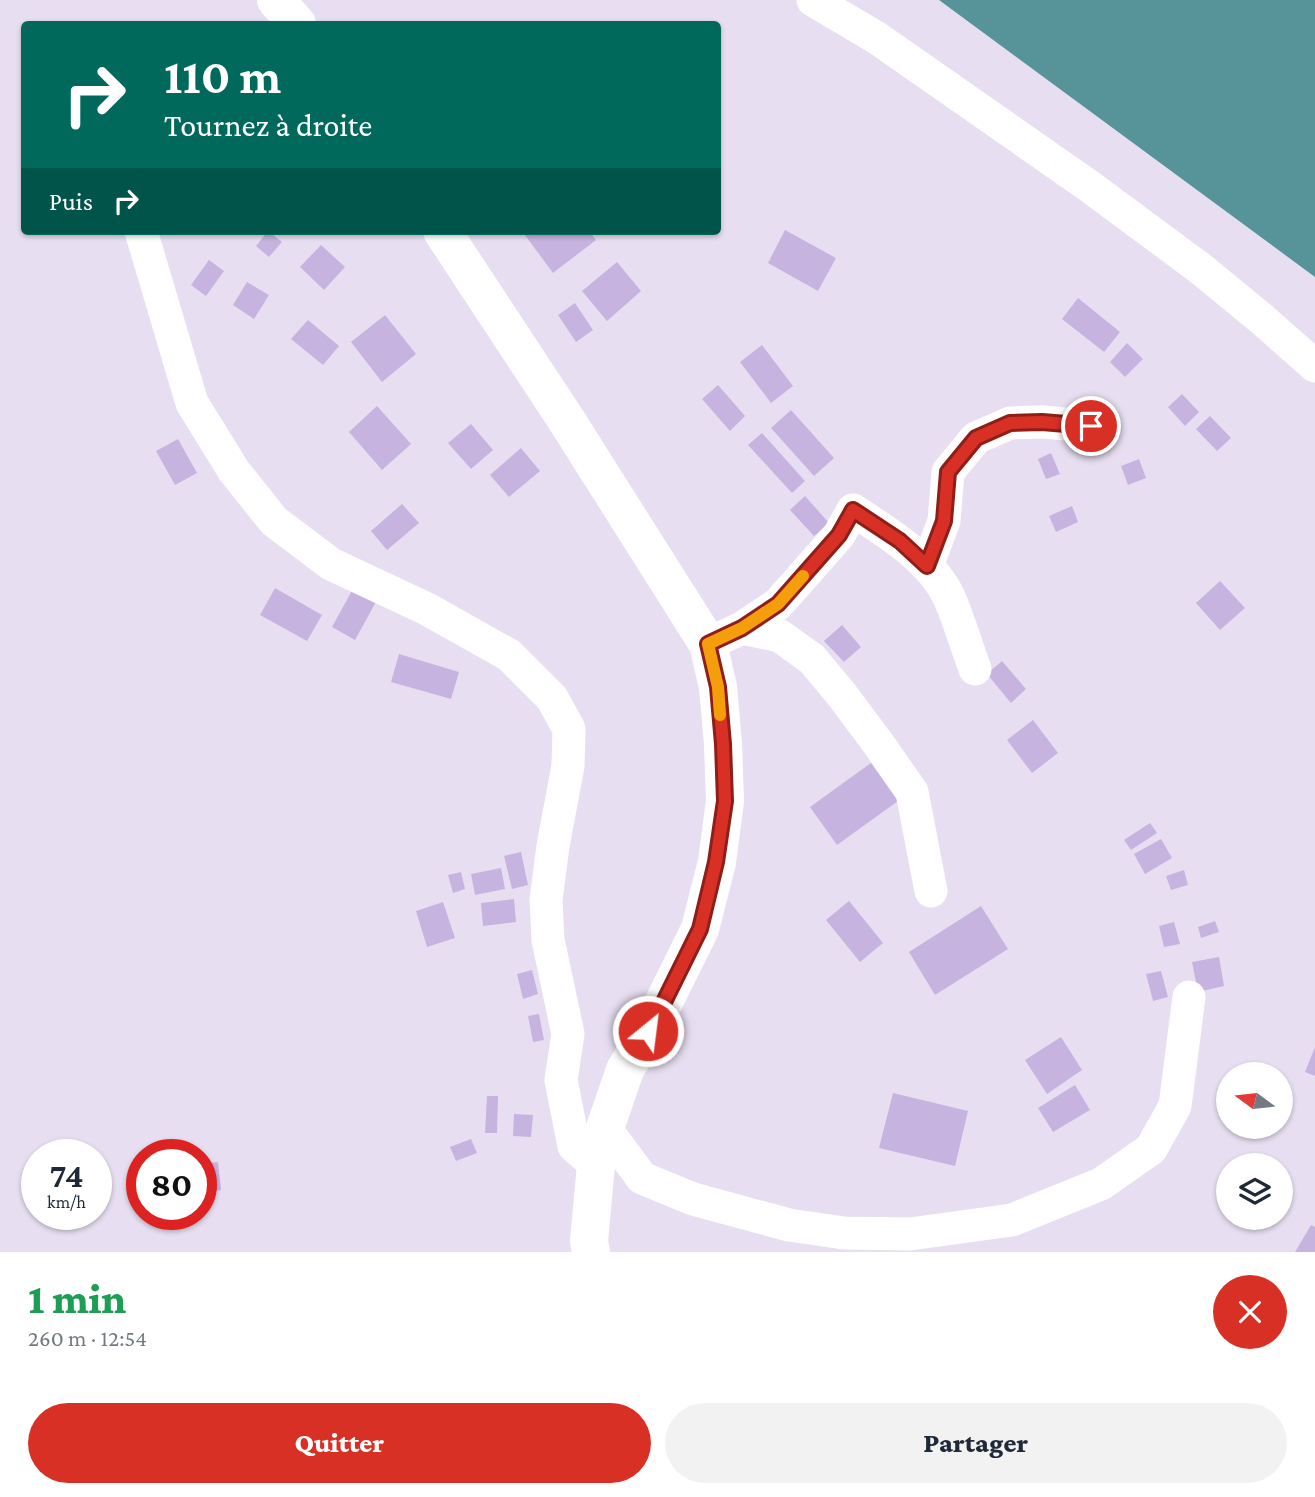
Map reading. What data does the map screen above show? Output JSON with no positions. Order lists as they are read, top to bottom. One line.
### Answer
{"north":"left","page":{"turn":["110 m","Tournez à droite"],"then":"Puis","speed":"74 km/h","limit":"80","heading":["1 min","260 m · 12:54"],"buttons":["Quitter","Partager"]}}
